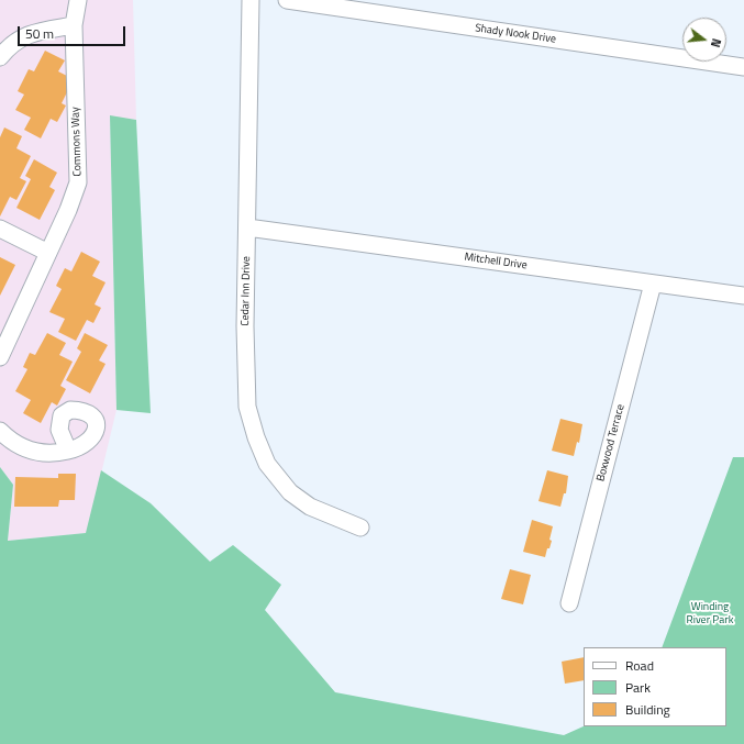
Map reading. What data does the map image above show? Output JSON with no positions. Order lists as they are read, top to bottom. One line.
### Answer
{"streets":{"street":["Shady Nook Drive","Commons Way","Mitchell Drive","Cedar Inn Drive","Boxwood Terrace"]},"crossings":[["Mitchell Drive","Cedar Inn Drive"],["Mitchell Drive","Boxwood Terrace"]],"parks":["Winding River Park"],"legend":["Road","Park","Building"],"scale_bar":"50 m","north":"right"}
